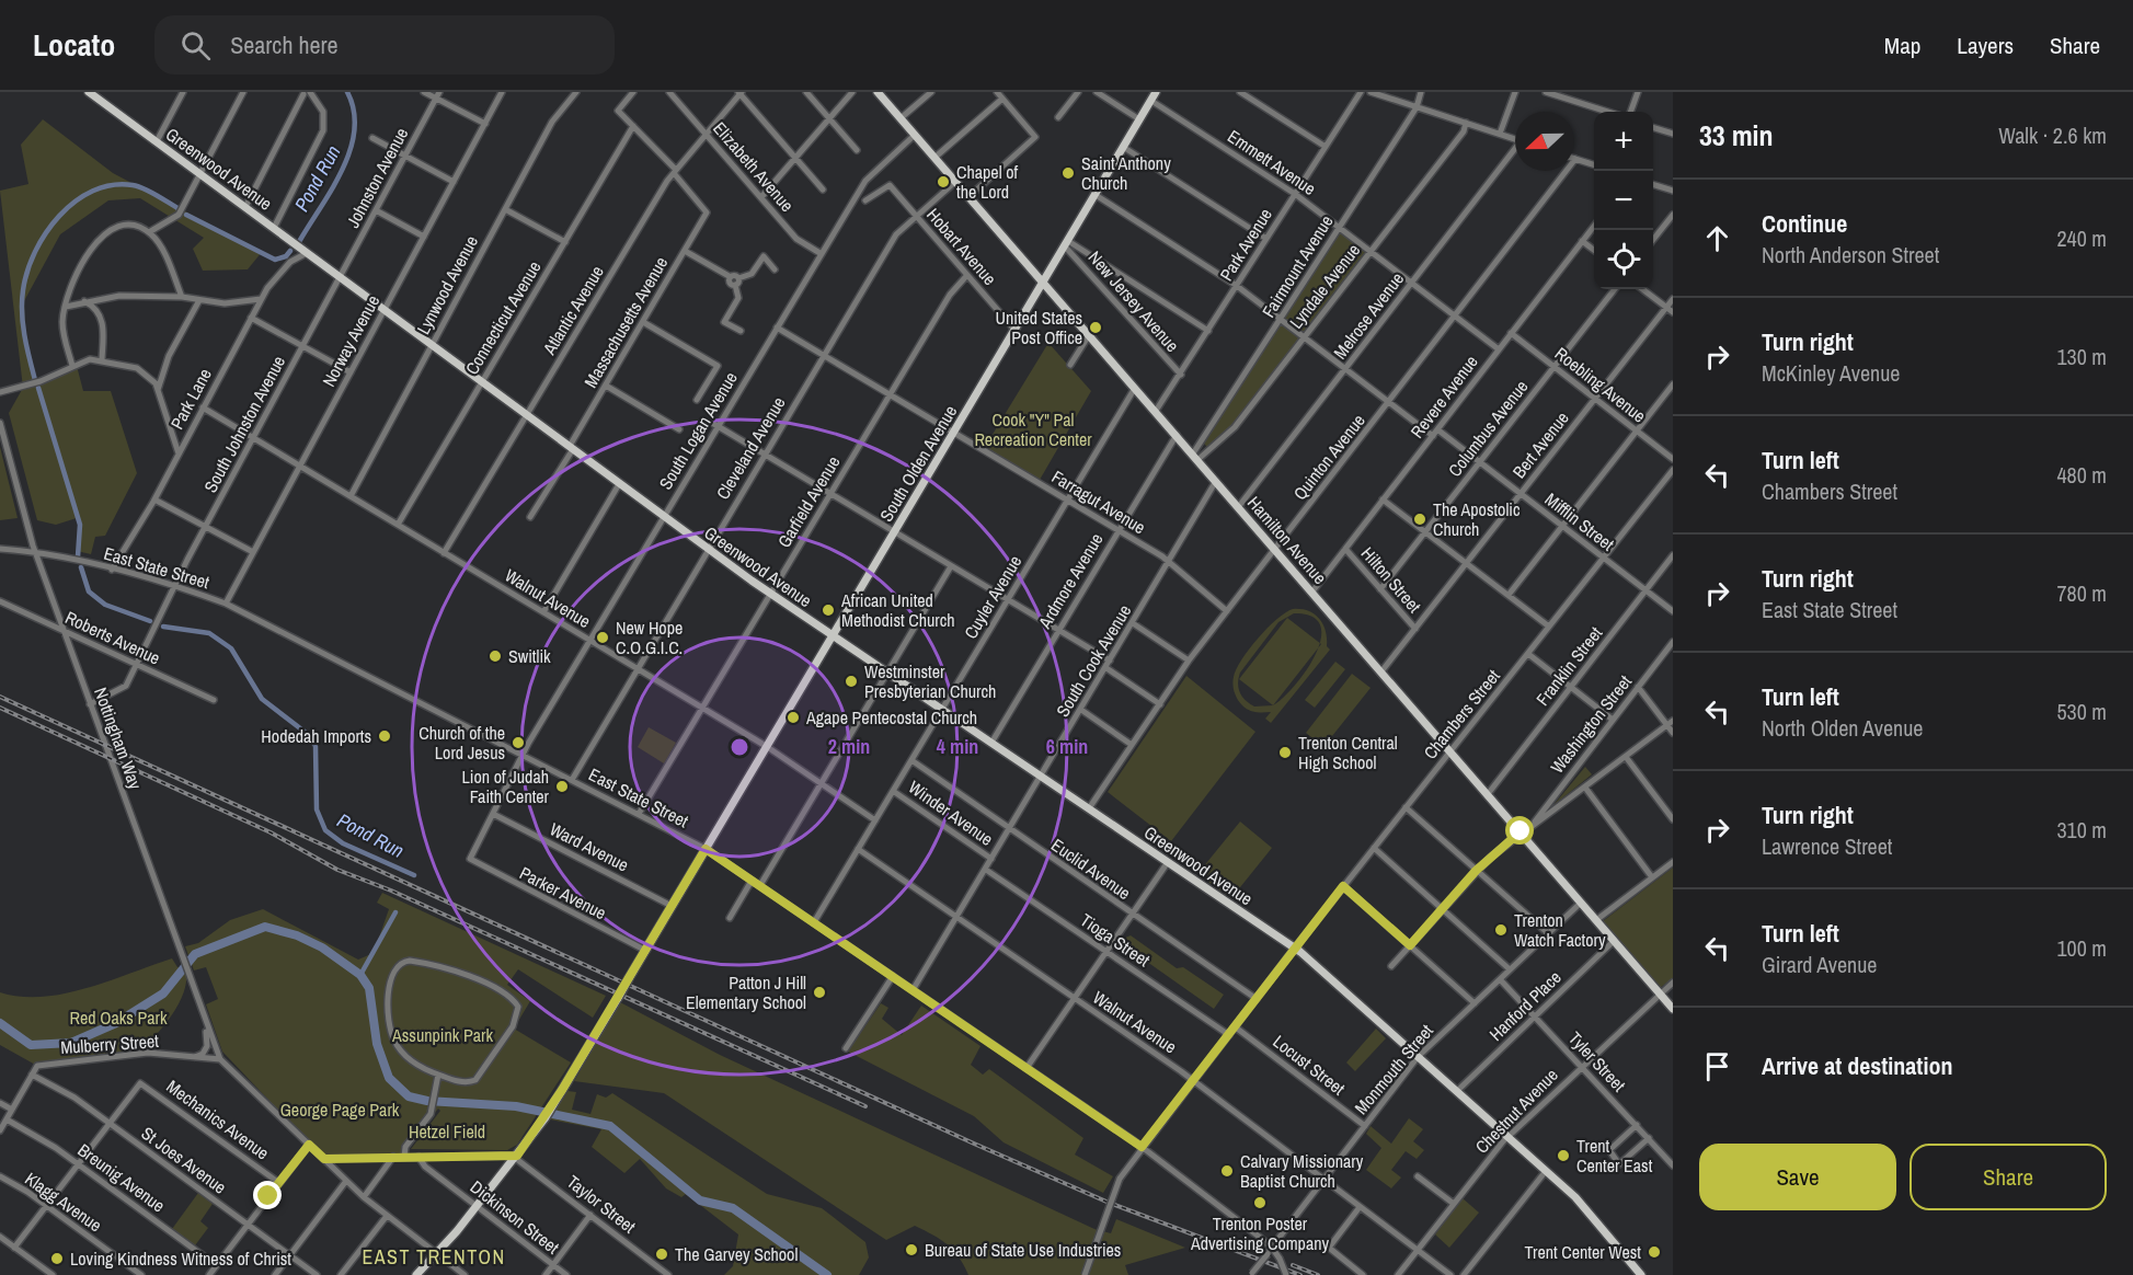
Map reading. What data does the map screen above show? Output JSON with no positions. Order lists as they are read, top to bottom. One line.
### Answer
{"streets":{"main road":["Greenwood Avenue","South Olden Avenue","Hamilton Avenue"],"street":["Emmett Avenue","Elizabeth Avenue","Johnston Avenue","Park Avenue","Hobart Avenue","Fairmount Avenue","Lynwood Avenue","Lyndale Avenue","New Jersey Avenue","Atlantic Avenue","Melrose Avenue","Connecticut Avenue","Massachusetts Avenue","Norway Avenue","Roebling Avenue","Revere Avenue","Park Lane","South Johnston Avenue","Columbus Avenue","South Logan Avenue","Bert Avenue","Cleveland Avenue","Quinton Avenue","Garfield Avenue","Farragut Avenue","Mifflin Street","East State Street","Hilton Street","Ardmore Avenue","Cuyler Avenue","Walnut Avenue","Roberts Avenue","South Cook Avenue","Franklin Street","Chambers Street","Washington Street","Nottingham Way","Winder Avenue","Ward Avenue","Euclid Avenue","Parker Avenue","Tioga Street","Hanford Place","Mulberry Street","Tyler Street","Locust Street","Monmouth Street","Chestnut Avenue","Mechanics Avenue","St Joes Avenue","Breunig Avenue","Klagg Avenue","Taylor Street","Dickinson Street"]},"crossings":[["Emmett Avenue","Park Avenue"],["Emmett Avenue","Fairmount Avenue"],["Emmett Avenue","Lyndale Avenue"],["Emmett Avenue","Melrose Avenue"],["Emmett Avenue","Revere Avenue"],["Emmett Avenue","Quinton Avenue"],["Emmett Avenue","South Olden Avenue"],["Elizabeth Avenue","Atlantic Avenue"],["Elizabeth Avenue","South Logan Avenue"],["Greenwood Avenue","Johnston Avenue"],["Greenwood Avenue","Lynwood Avenue"],["Greenwood Avenue","Atlantic Avenue"],["Greenwood Avenue","Connecticut Avenue"],["Greenwood Avenue","Massachusetts Avenue"],["Greenwood Avenue","Norway Avenue"],["Greenwood Avenue","Park Lane"],["Greenwood Avenue","South Johnston Avenue"],["Greenwood Avenue","South Logan Avenue"],["Greenwood Avenue","Cleveland Avenue"],["Greenwood Avenue","Quinton Avenue"],["Greenwood Avenue","South Olden Avenue"],["Greenwood Avenue","Garfield Avenue"],["Greenwood Avenue","Ardmore Avenue"],["Greenwood Avenue","Cuyler Avenue"],["Greenwood Avenue","South Cook Avenue"],["Greenwood Avenue","Chambers Street"],["Greenwood Avenue","Hanford Place"],["Greenwood Avenue","Monmouth Street"],["Greenwood Avenue","Chestnut Avenue"],["Johnston Avenue","South Johnston Avenue"],["Park Avenue","New Jersey Avenue"],["Park Avenue","Hamilton Avenue"],["Hobart Avenue","Cleveland Avenue"],["Hobart Avenue","South Olden Avenue"],["Hobart Avenue","Garfield Avenue"],["Fairmount Avenue","Lyndale Avenue"],["Fairmount Avenue","Hamilton Avenue"],["Lynwood Avenue","Walnut Avenue"],["Lyndale Avenue","Hamilton Avenue"],["New Jersey Avenue","South Olden Avenue"],["Atlantic Avenue","Massachusetts Avenue"],["Atlantic Avenue","Walnut Avenue"],["Melrose Avenue","Hamilton Avenue"],["Connecticut Avenue","Walnut Avenue"],["Norway Avenue","East State Street"],["Norway Avenue","Walnut Avenue"],["Roebling Avenue","Revere Avenue"],["Roebling Avenue","Columbus Avenue"],["Roebling Avenue","Bert Avenue"],["Revere Avenue","Mifflin Street"],["Revere Avenue","Hamilton Avenue"],["Revere Avenue","Hilton Street"],["Park Lane","East State Street"],["Park Lane","Walnut Avenue"],["South Johnston Avenue","East State Street"],["South Johnston Avenue","Walnut Avenue"],["South Johnston Avenue","Roberts Avenue"],["South Johnston Avenue","Nottingham Way"],["Columbus Avenue","Mifflin Street"],["Columbus Avenue","Hilton Street"],["South Logan Avenue","Farragut Avenue"],["South Logan Avenue","Hamilton Avenue"],["South Logan Avenue","East State Street"],["South Logan Avenue","Walnut Avenue"],["South Logan Avenue","Ward Avenue"],["South Logan Avenue","Parker Avenue"],["Bert Avenue","Mifflin Street"],["Bert Avenue","Hamilton Avenue"],["Bert Avenue","Hilton Street"],["Cleveland Avenue","Farragut Avenue"],["Cleveland Avenue","Hamilton Avenue"],["Cleveland Avenue","East State Street"],["Cleveland Avenue","Walnut Avenue"],["Quinton Avenue","Farragut Avenue"],["Quinton Avenue","Hamilton Avenue"],["South Olden Avenue","Farragut Avenue"],["South Olden Avenue","Hamilton Avenue"],["South Olden Avenue","East State Street"],["South Olden Avenue","Walnut Avenue"],["South Olden Avenue","Ward Avenue"],["South Olden Avenue","Parker Avenue"],["South Olden Avenue","Taylor Street"],["South Olden Avenue","Dickinson Street"],["Garfield Avenue","Farragut Avenue"],["Garfield Avenue","East State Street"],["Garfield Avenue","Walnut Avenue"],["Farragut Avenue","Ardmore Avenue"],["Farragut Avenue","Cuyler Avenue"],["Farragut Avenue","South Cook Avenue"],["Mifflin Street","Franklin Street"],["Mifflin Street","Chambers Street"],["Hamilton Avenue","Ardmore Avenue"],["Hamilton Avenue","Cuyler Avenue"],["Hamilton Avenue","South Cook Avenue"],["Hamilton Avenue","Franklin Street"],["Hamilton Avenue","Chambers Street"],["Hamilton Avenue","Hanford Place"],["Hamilton Avenue","Monmouth Street"],["Hamilton Avenue","Chestnut Avenue"],["East State Street","Cuyler Avenue"],["East State Street","South Cook Avenue"],["East State Street","Chambers Street"],["East State Street","Nottingham Way"],["East State Street","Monmouth Street"],["Cuyler Avenue","Walnut Avenue"],["Cuyler Avenue","Winder Avenue"],["Cuyler Avenue","Euclid Avenue"],["Walnut Avenue","South Cook Avenue"],["Walnut Avenue","Chambers Street"],["Walnut Avenue","Monmouth Street"],["Walnut Avenue","Chestnut Avenue"],["Roberts Avenue","Nottingham Way"],["South Cook Avenue","Winder Avenue"],["South Cook Avenue","Euclid Avenue"],["South Cook Avenue","Tioga Street"],["Chambers Street","Euclid Avenue"],["Chambers Street","Tioga Street"],["Chambers Street","Locust Street"],["Nottingham Way","Mulberry Street"],["Hanford Place","Tyler Street"],["Mulberry Street","St Joes Avenue"],["Tyler Street","Monmouth Street"],["Tyler Street","Chestnut Avenue"],["Locust Street","Monmouth Street"],["Mechanics Avenue","St Joes Avenue"]],"districts":["EAST TRENTON"],"water":["Pond Run"],"parks":["Cook \"Y\" Pal Recreation Center","Red Oaks Park","Assunpink Park","George Page Park","Hetzel Field"],"places":["Saint Anthony Church","Chapel of the Lord","United States Post Office","The Apostolic Church","African United Methodist Church","New Hope C.O.G.I.C.","Switlik","Westminster Presbyterian Church","Agape Pentecostal Church","Hodedah Imports","Church of the Lord Jesus","Trenton Central High School","Lion of Judah Faith Center","Trenton Watch Factory","Patton J Hill Elementary School","Trent Center East","Calvary Missionary Baptist Church","Trenton Poster Advertising Company","Bureau of State Use Industries","Trent Center West","The Garvey School","Loving Kindness Witness of Christ"],"north":"left","page":{"header":"Locato","search":"Search here","nav":["Map","Layers","Share"],"heading":["33 min","Walk · 2.6 km"],"map_buttons":["+","−"],"list":[["Continue","North Anderson Street","240 m"],["Turn right","McKinley Avenue","130 m"],["Turn left","Chambers Street","480 m"],["Turn right","East State Street","780 m"],["Turn left","North Olden Avenue","530 m"],["Turn right","Lawrence Street","310 m"],["Turn left","Girard Avenue","100 m"],"Arrive at destination"],"buttons":["Save","Share"]},"rings":["2 min","4 min","6 min"]}
